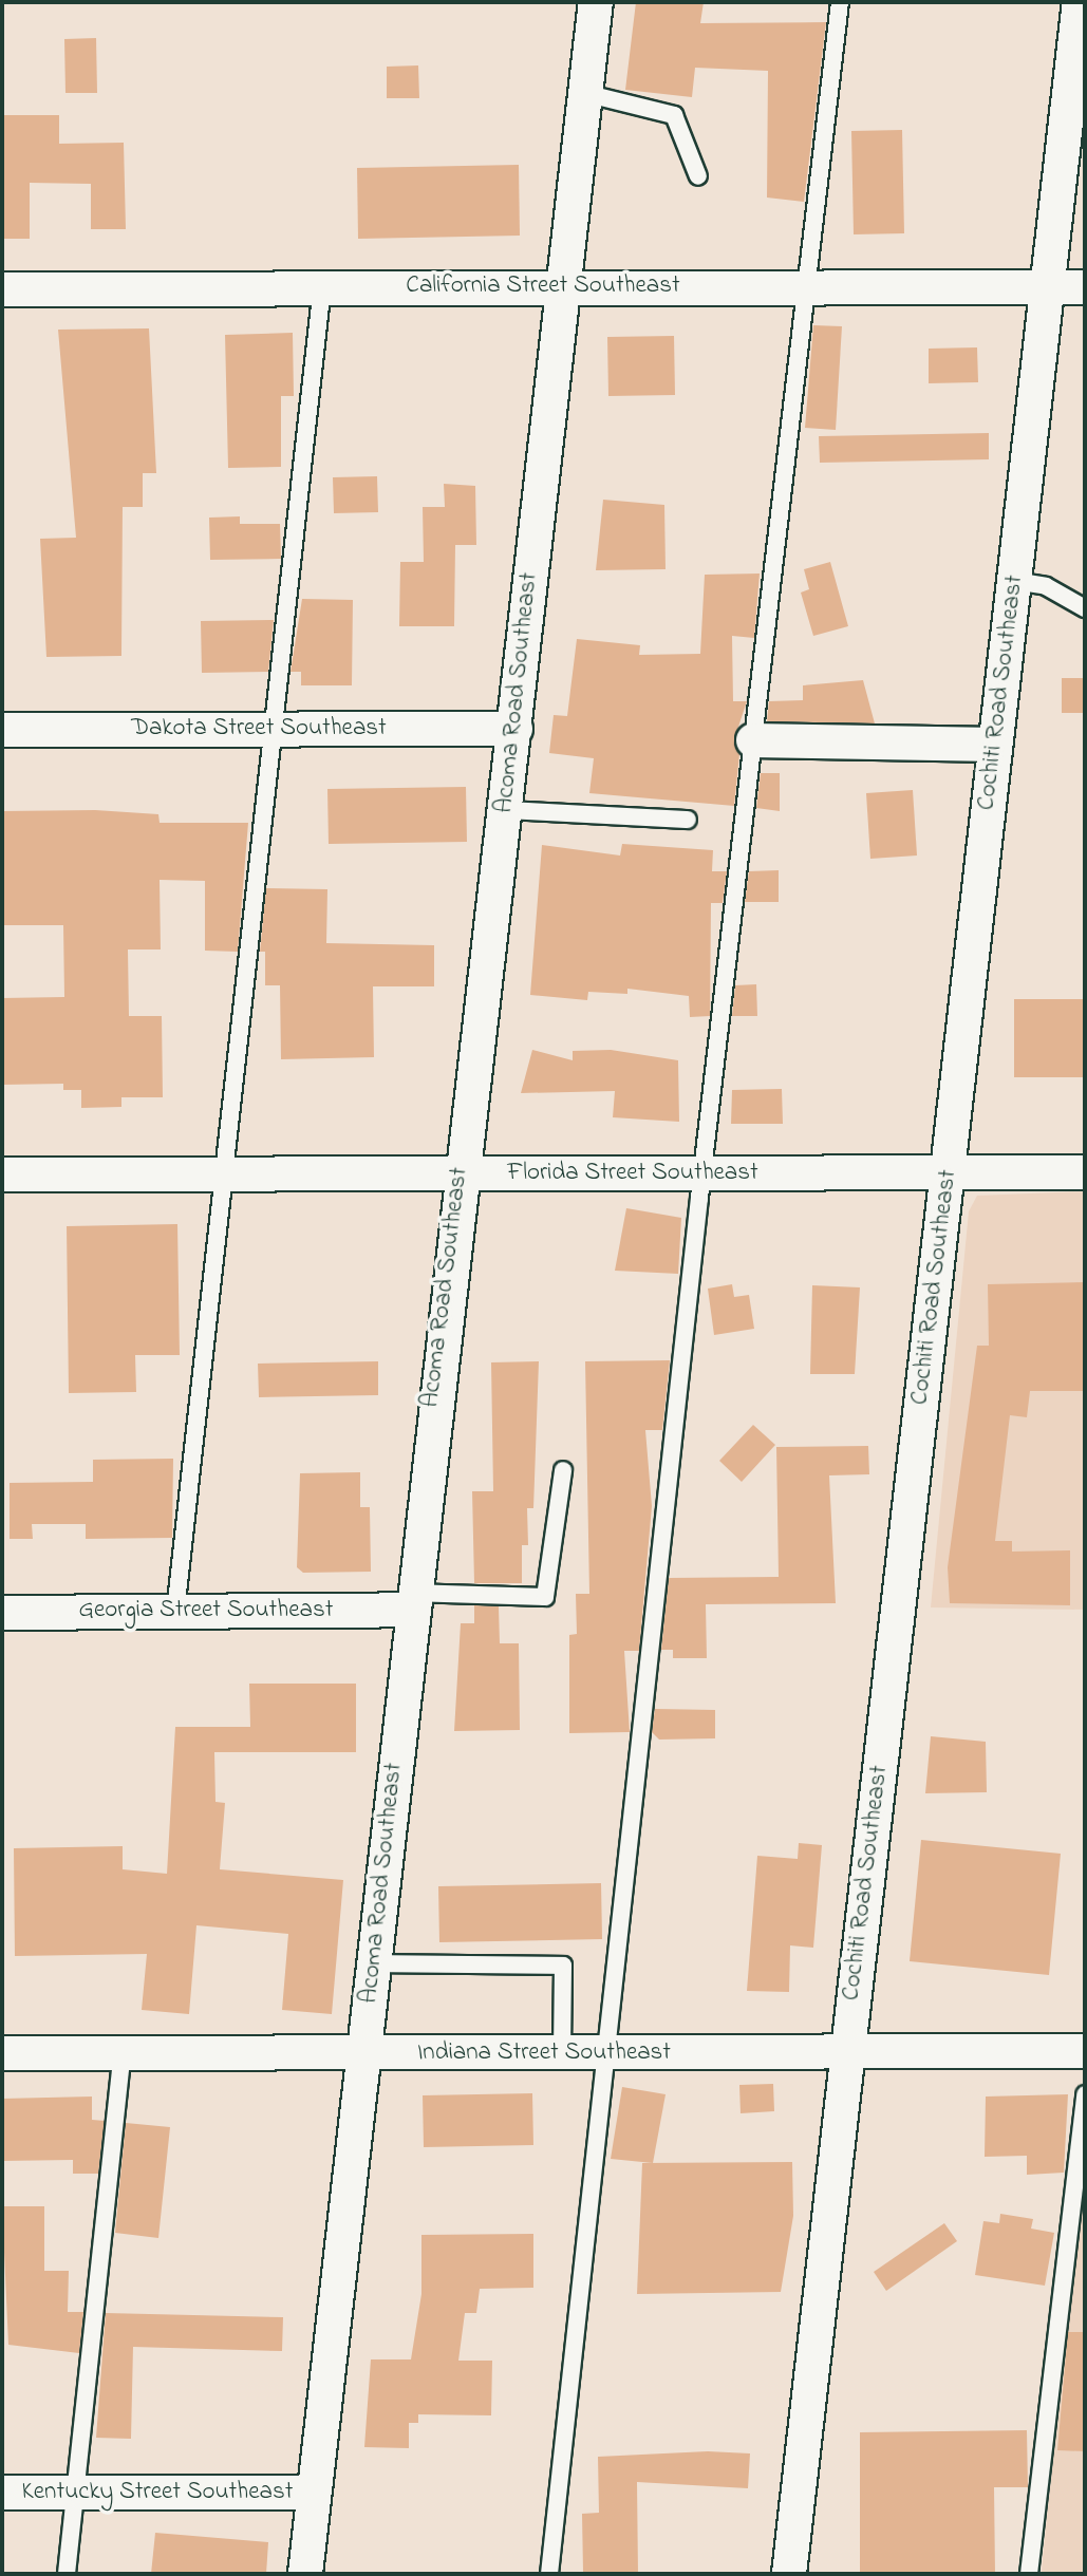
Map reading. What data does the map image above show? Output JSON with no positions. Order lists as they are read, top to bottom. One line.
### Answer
{"streets":{"street":["California Street Southeast","Acoma Road Southeast","Cochiti Road Southeast","Dakota Street Southeast","Florida Street Southeast","Georgia Street Southeast","Indiana Street Southeast","Kentucky Street Southeast"]},"crossings":[["California Street Southeast","Acoma Road Southeast"],["California Street Southeast","Cochiti Road Southeast"],["Acoma Road Southeast","Dakota Street Southeast"],["Acoma Road Southeast","Florida Street Southeast"],["Acoma Road Southeast","Georgia Street Southeast"],["Acoma Road Southeast","Indiana Street Southeast"],["Acoma Road Southeast","Kentucky Street Southeast"],["Cochiti Road Southeast","Florida Street Southeast"],["Cochiti Road Southeast","Indiana Street Southeast"]]}
